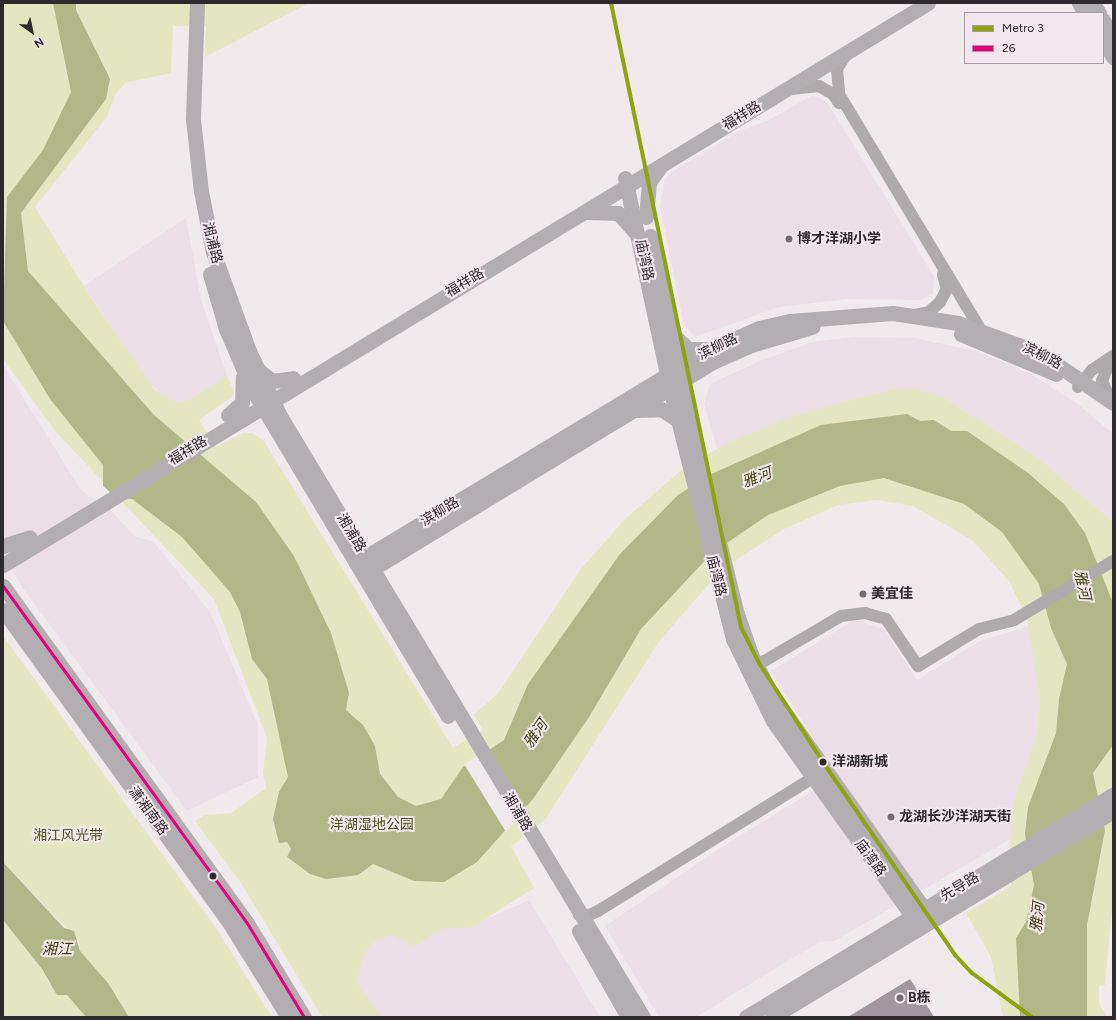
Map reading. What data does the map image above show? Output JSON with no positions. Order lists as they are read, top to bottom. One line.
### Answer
{"streets":{"main road":["福祥路","湘浦路","庙湾路","滨柳路","潇湘南路","先导路"]},"crossings":[["福祥路","湘浦路"],["福祥路","庙湾路"],["湘浦路","滨柳路"],["庙湾路","滨柳路"],["庙湾路","先导路"]],"water":["雅河","湘江"],"parks":["洋湖湿地公园","湘江风光带"],"places":["博才洋湖小学","美宜佳","洋湖新城","龙湖长沙洋湖天街","B栋"],"lines":["metro line 3","transit line 26"],"legend":["Metro 3","26"],"north":"bottom right"}
